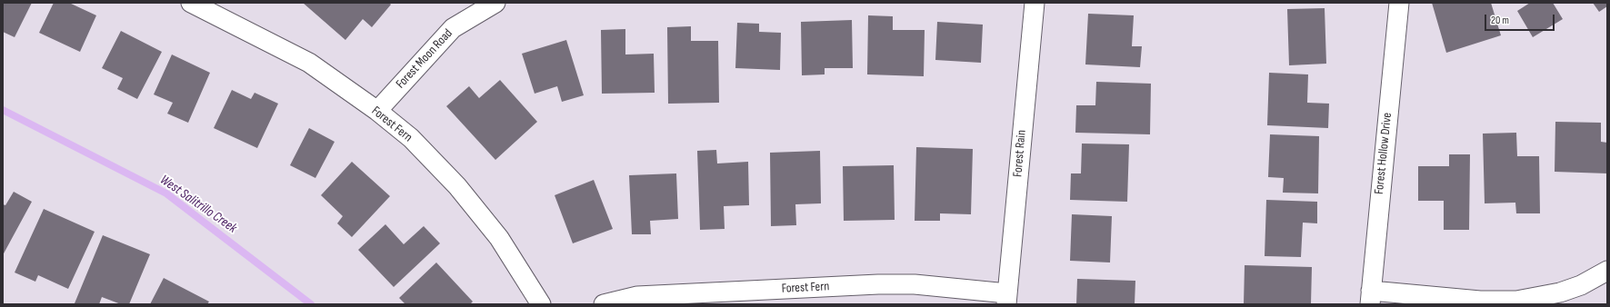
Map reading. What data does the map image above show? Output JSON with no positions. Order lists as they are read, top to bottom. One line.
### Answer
{"streets":{"street":["Forest Moon Road","Forest Fern","Forest Rain","Forest Hollow Drive"]},"crossings":[["Forest Moon Road","Forest Fern"],["Forest Fern","Forest Rain"]],"water":["West Salitrillo Creek"],"scale_bar":"20 m"}
